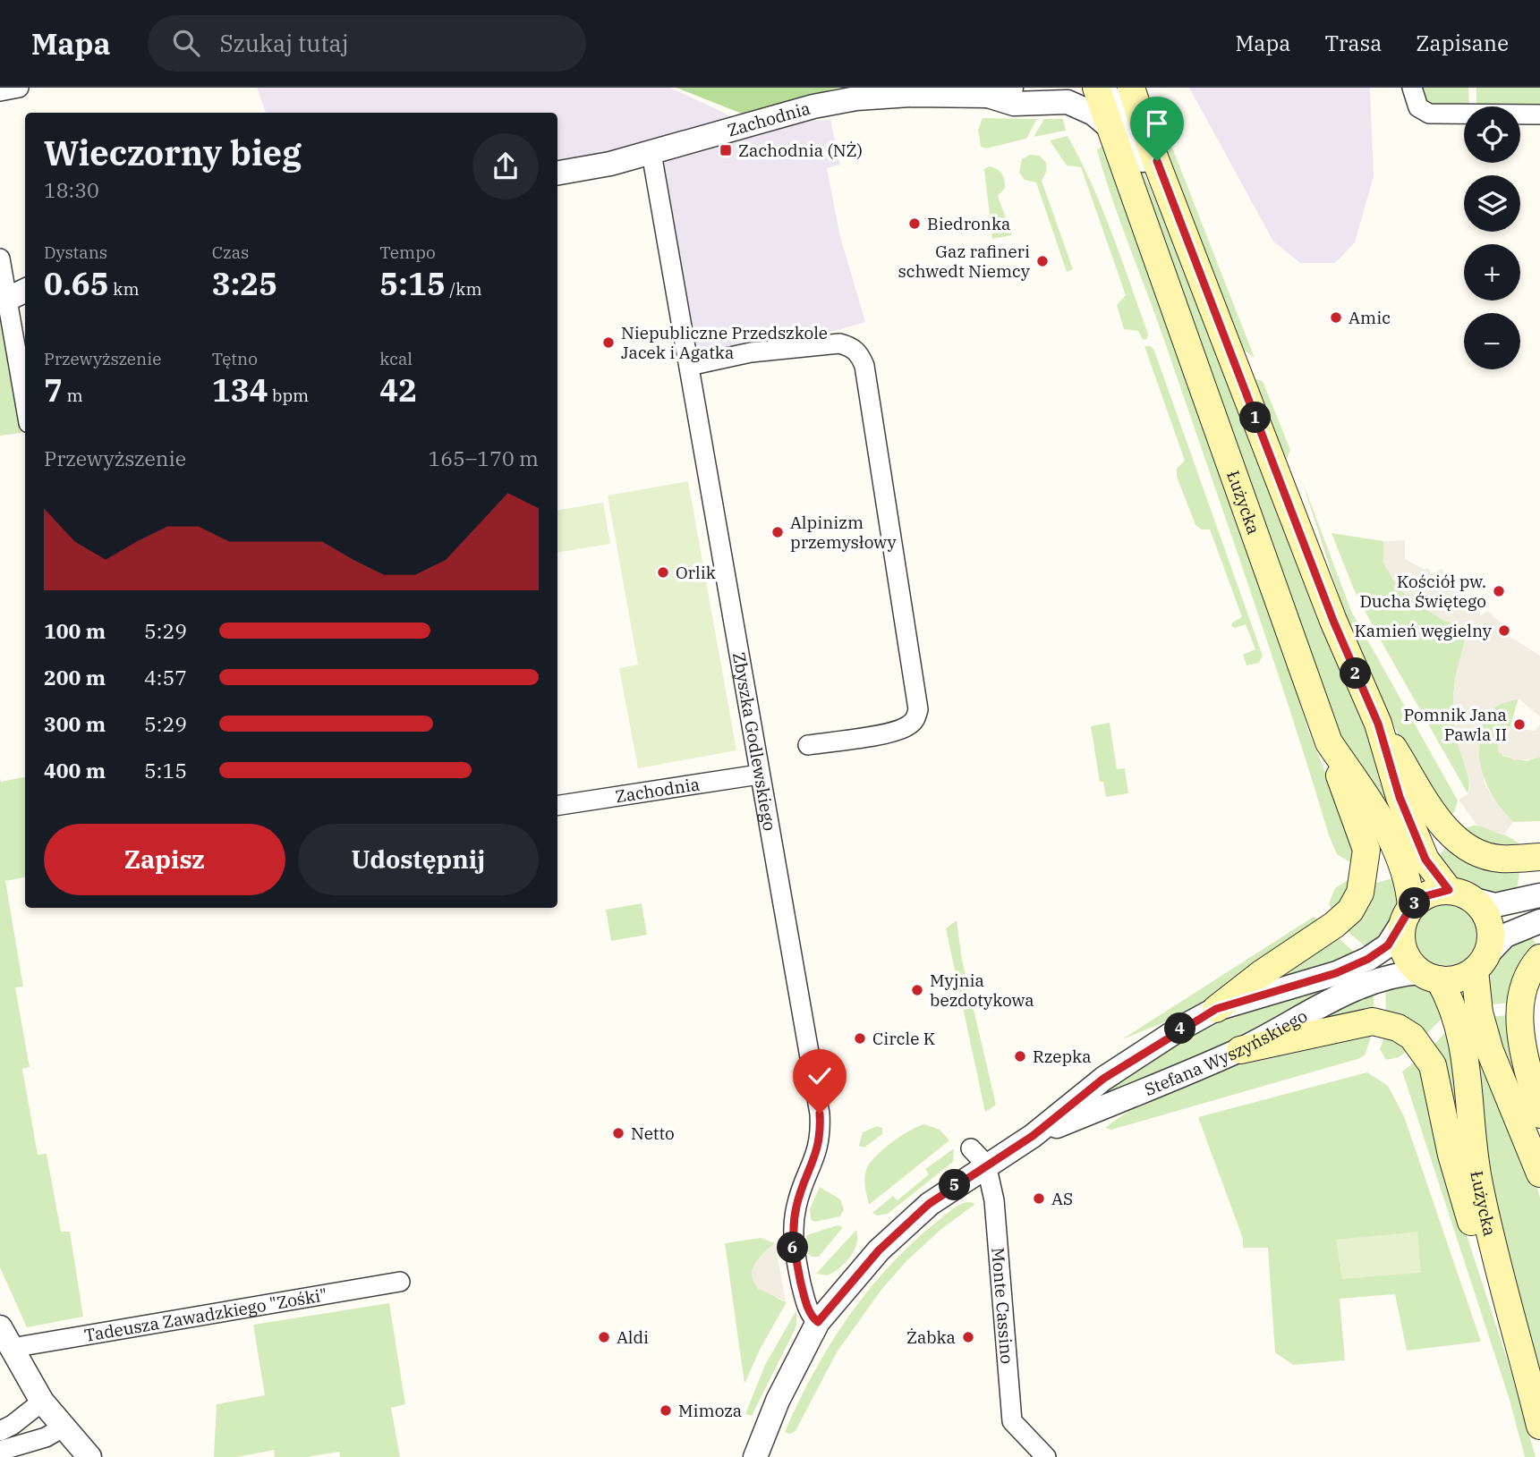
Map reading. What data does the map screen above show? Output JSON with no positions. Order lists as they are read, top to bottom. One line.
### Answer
{"streets":{"main road":["Łużycka"],"street":["Zachodnia","Zbyszka Godlewskiego","Stefana Wyszyńskiego","Monte Cassino","Tadeusza Zawadzkiego \"Zośki\""]},"crossings":[["Zachodnia","Zbyszka Godlewskiego"],["Łużycka","Stefana Wyszyńskiego"],["Zbyszka Godlewskiego","Stefana Wyszyńskiego"],["Stefana Wyszyńskiego","Monte Cassino"]],"places":{"transit":["Zachodnia (NŻ)"],"other":["Biedronka","Gaz rafineri schwedt Niemcy","Amic","Niepubliczne Przedszkole Jacek i Agatka","Alpinizm przemysłowy","Orlik","Kościół pw. Ducha Świętego","Kamień węgielny","Pomnik Jana Pawla II","Myjnia bezdotykowa","Circle K","Rzepka","Netto","AS","Aldi","Żabka","Mimoza"]},"page":{"header":"Mapa","search":"Szukaj tutaj","nav":["Mapa","Trasa","Zapisane"],"map_buttons":["+","−"],"heading":["Wieczorny bieg","18:30"],"stats":[["Dystans","0.65 km"],["Czas","3:25"],["Tempo","5:15 /km"],["Przewyższenie","7 m"],["Tętno","134 bpm"],["kcal","42"]],"pins":["1","2","3","4","5","6"],"chart":["Przewyższenie","165–170 m"],"list":[{"name":"100 m","note":"5:29"},{"name":"200 m","note":"4:57"},{"name":"300 m","note":"5:29"},{"name":"400 m","note":"5:15"}],"buttons":["Zapisz","Udostępnij"]}}
